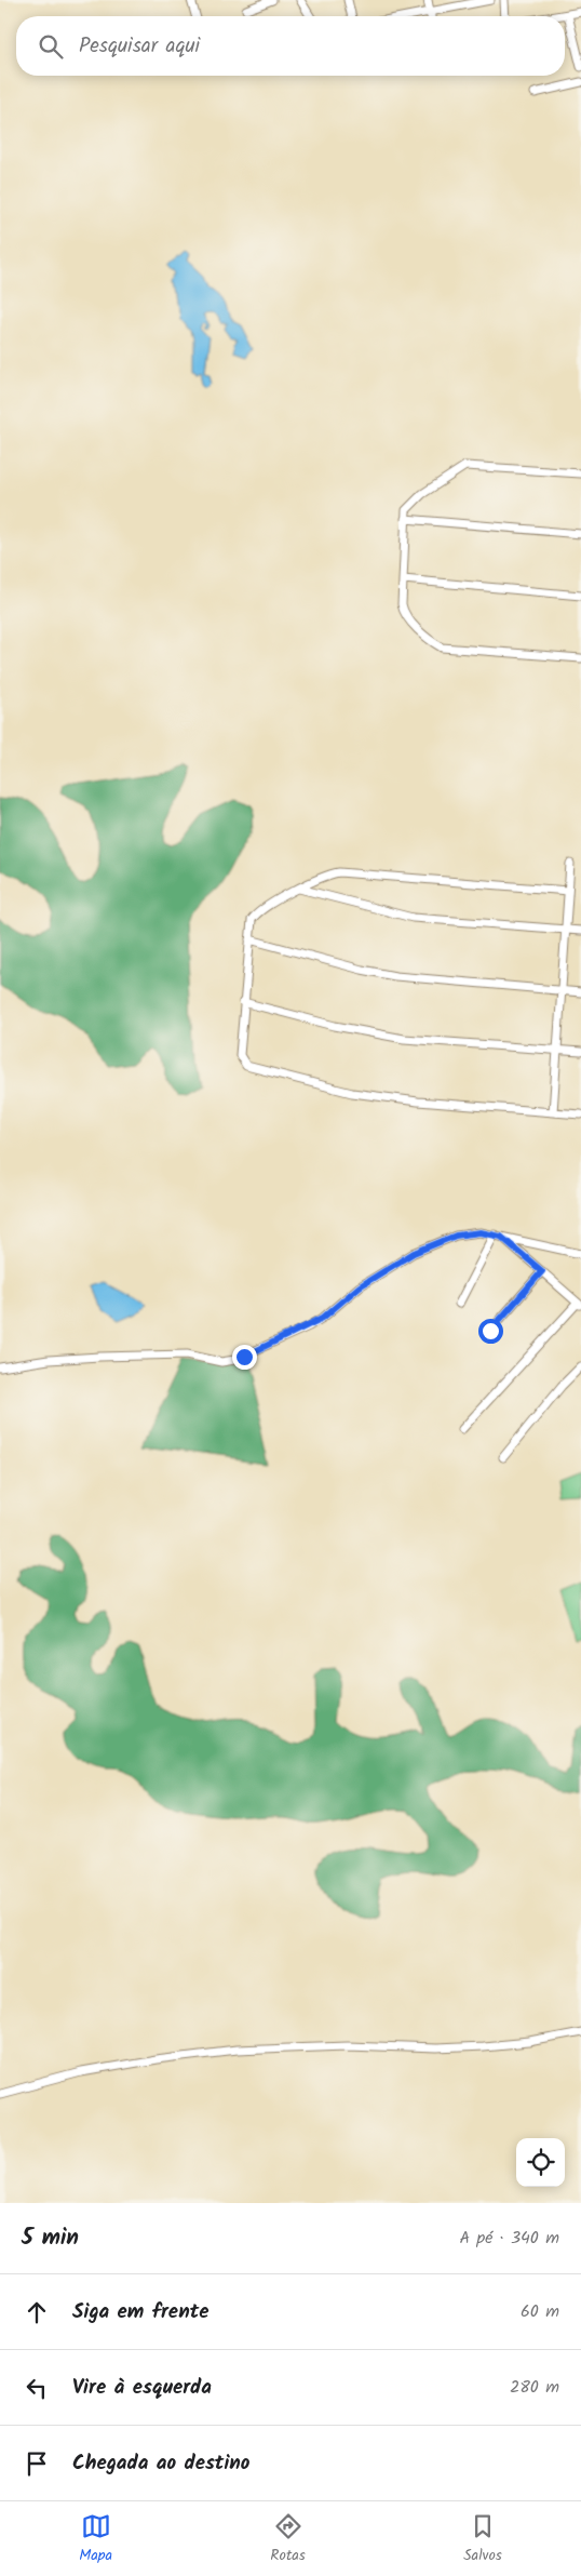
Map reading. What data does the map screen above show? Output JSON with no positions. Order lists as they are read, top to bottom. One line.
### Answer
{"page":{"search":"Pesquisar aqui","heading":["5 min","A pé · 340 m"],"list":[["Siga em frente","60 m"],["Vire à esquerda","280 m"],"Chegada ao destino"],"nav":["Mapa","Rotas","Salvos"]}}
